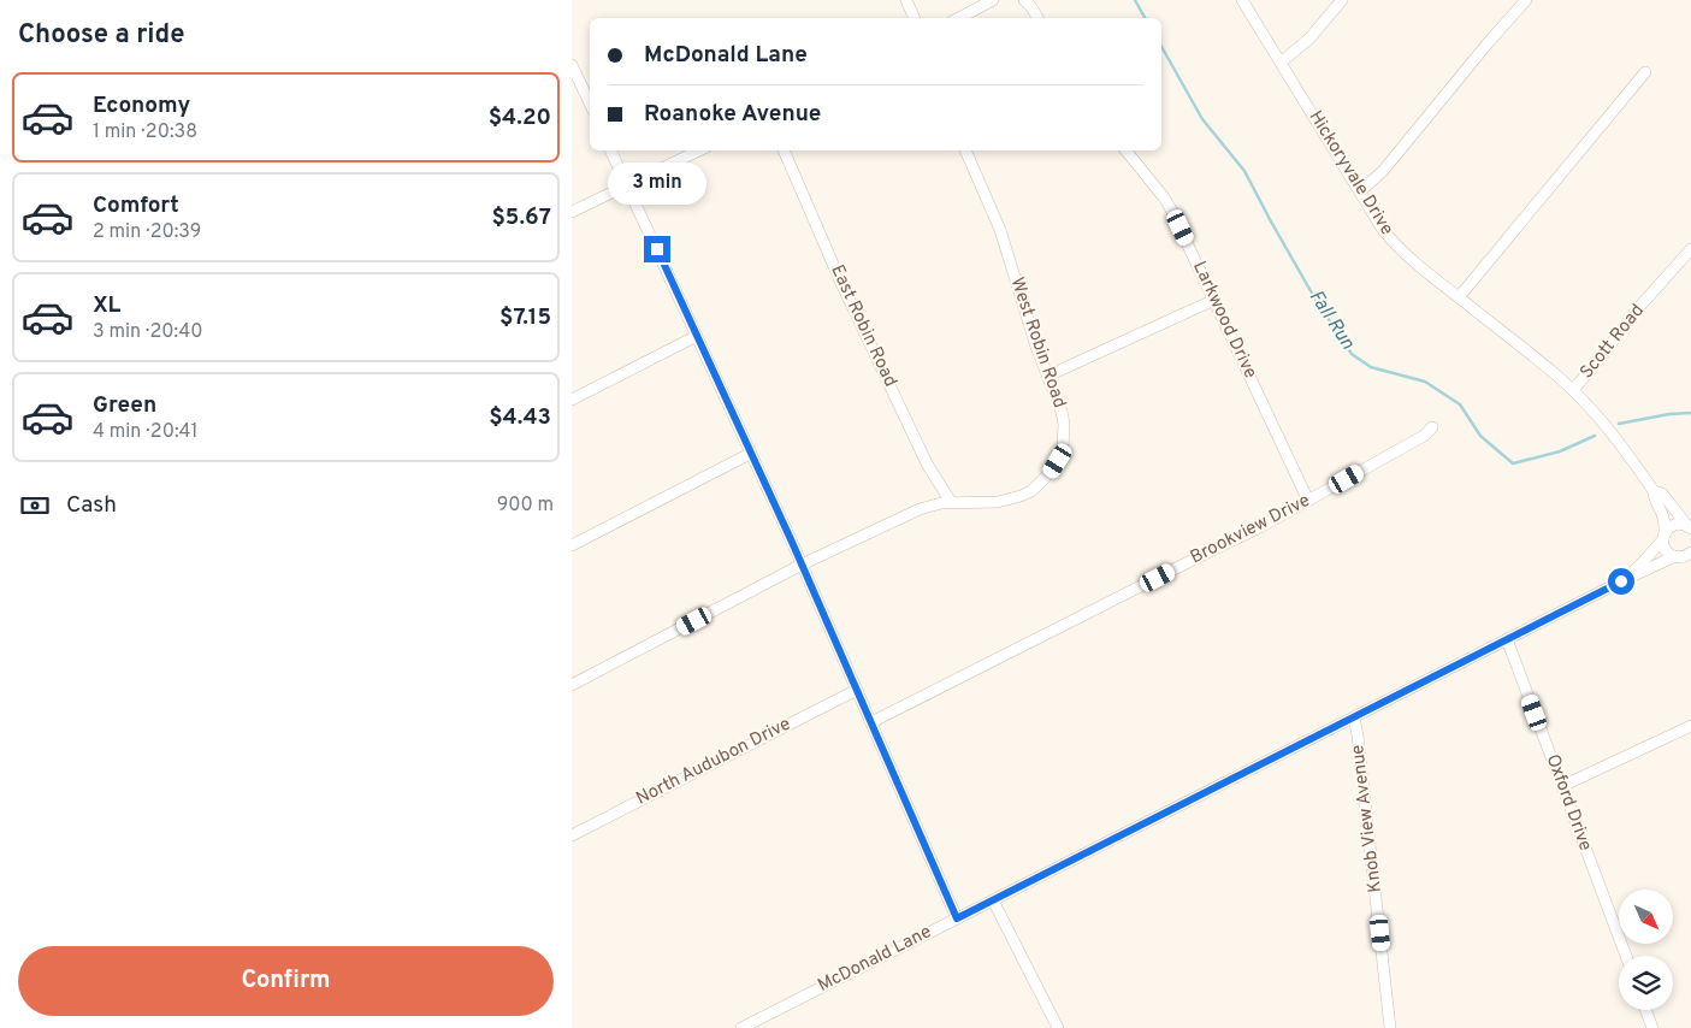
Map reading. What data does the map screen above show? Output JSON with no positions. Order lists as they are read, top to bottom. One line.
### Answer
{"streets":{"street":["Hickoryvale Drive","Larkwood Drive","East Robin Road","Scott Road","West Robin Road","Brookview Drive","North Audubon Drive","Oxford Drive","Knob View Avenue","McDonald Lane"]},"crossings":[["Hickoryvale Drive","Scott Road"],["Larkwood Drive","Brookview Drive"],["East Robin Road","West Robin Road"],["Scott Road","McDonald Lane"],["Oxford Drive","McDonald Lane"],["Knob View Avenue","McDonald Lane"]],"water":["Fall Run"],"north":"bottom right","page":{"heading":"Choose a ride","banner":["McDonald Lane","Roanoke Avenue"],"list":[{"name":"Economy","note":"1 min · 20:38","value":"$4.20"},{"name":"Comfort","note":"2 min · 20:39","value":"$5.67"},{"name":"XL","note":"3 min · 20:40","value":"$7.15"},{"name":"Green","note":"4 min · 20:41","value":"$4.43"}],"bubble":"3 min","pay":["Cash","900 m"],"buttons":"Confirm"}}
